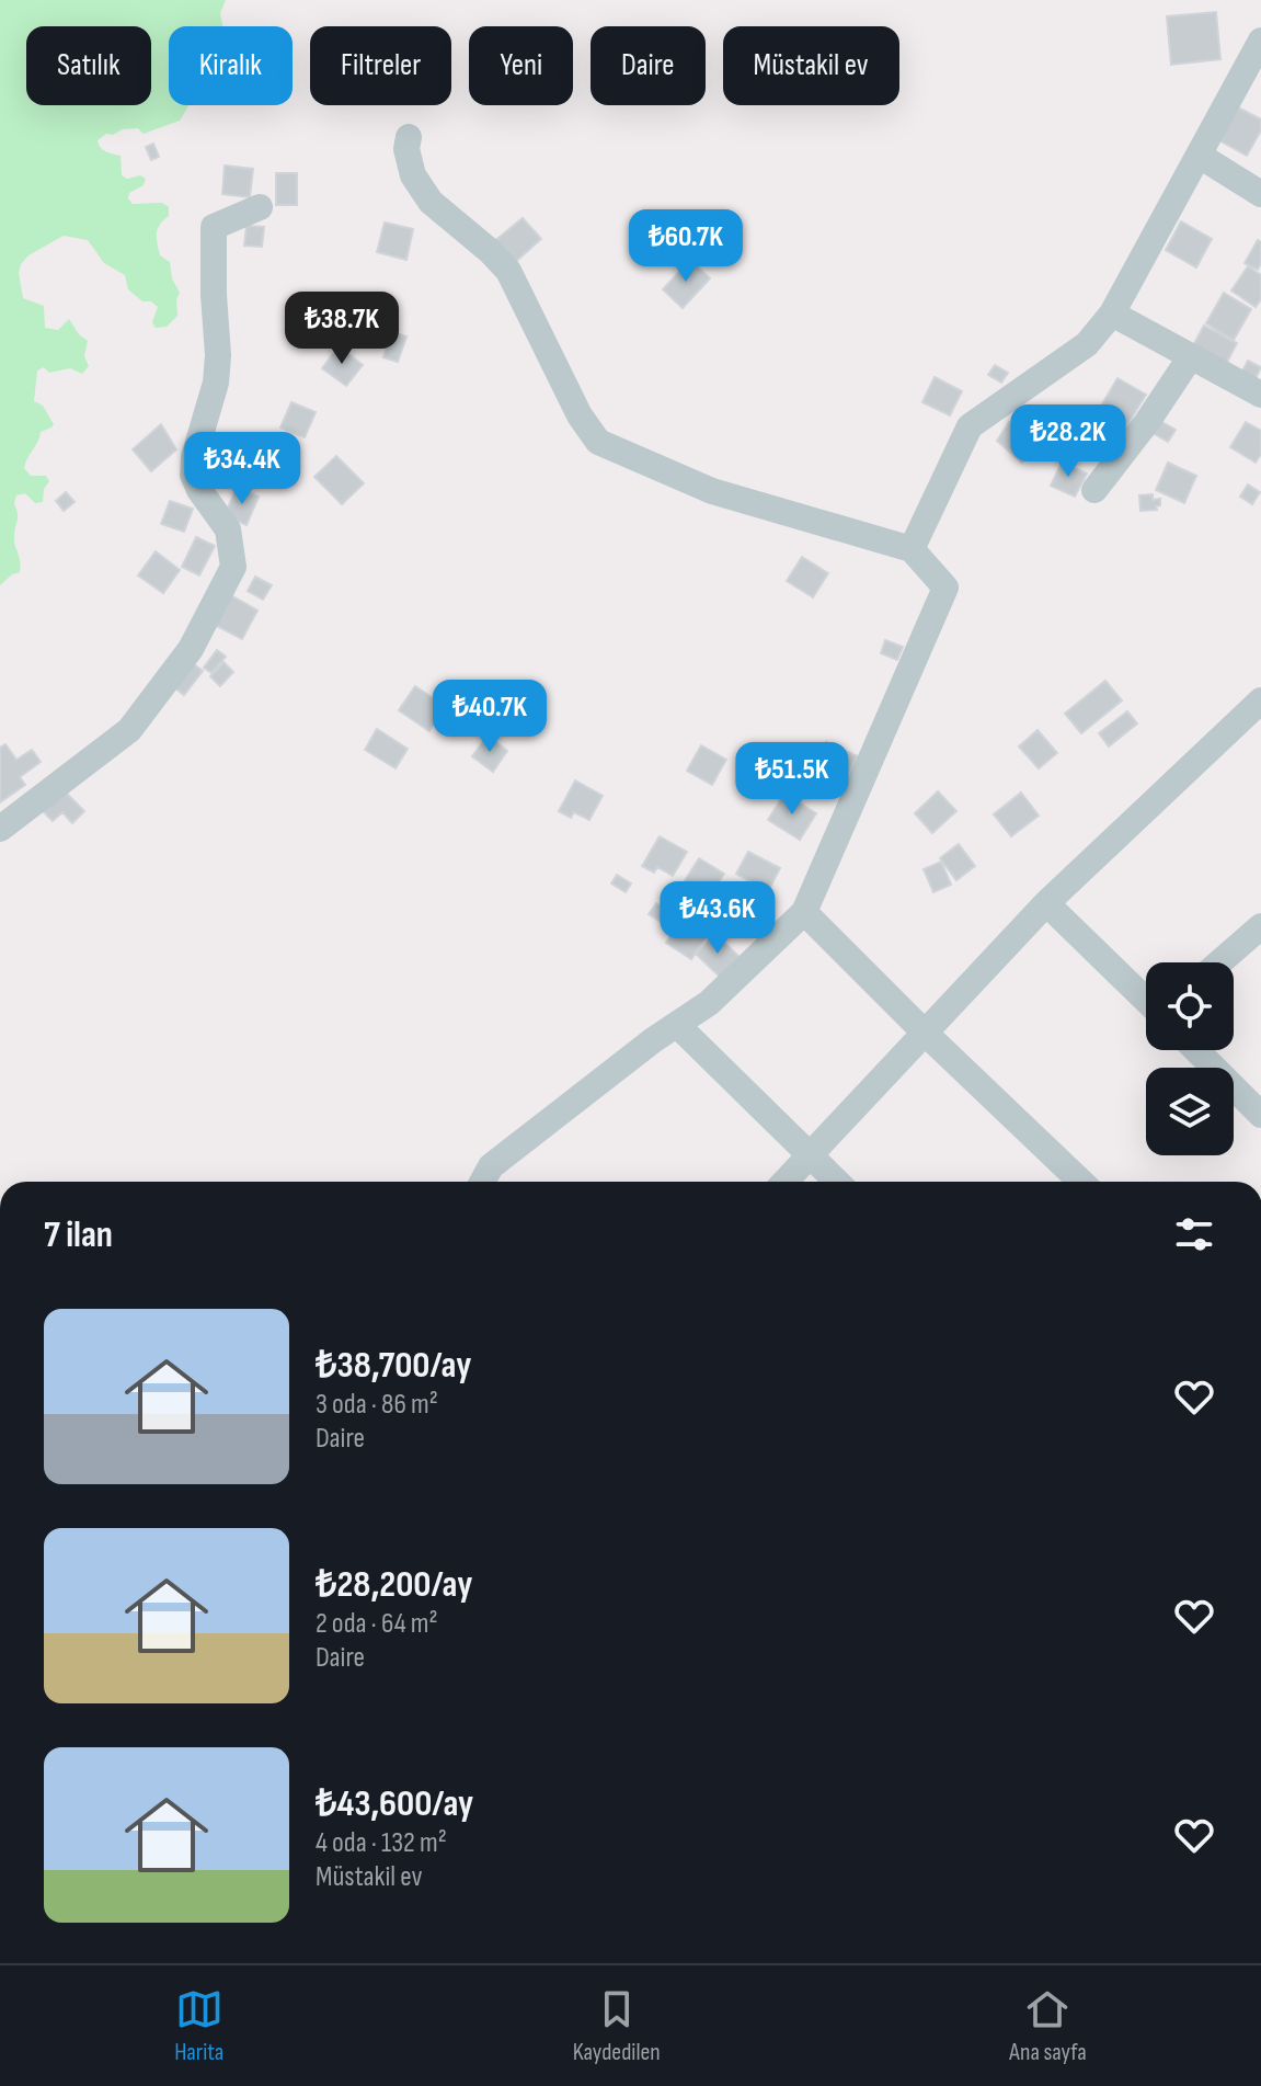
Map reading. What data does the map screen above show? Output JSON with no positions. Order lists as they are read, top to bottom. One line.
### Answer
{"page":{"chip":["Satılık","Kiralık","Filtreler","Yeni","Daire","Müstakil ev"],"price":["₺60.7K","₺38.7K","₺28.2K","₺34.4K","₺40.7K","₺51.5K","₺43.6K"],"heading":"7 ilan","list":[{"name":"₺38,700/ay","note":"3 oda · 86 m² · Daire"},{"name":"₺28,200/ay","note":"2 oda · 64 m² · Daire"},{"name":"₺43,600/ay","note":"4 oda · 132 m² · Müstakil ev"}],"tabs":["Harita","Kaydedilen","Ana sayfa"]}}
